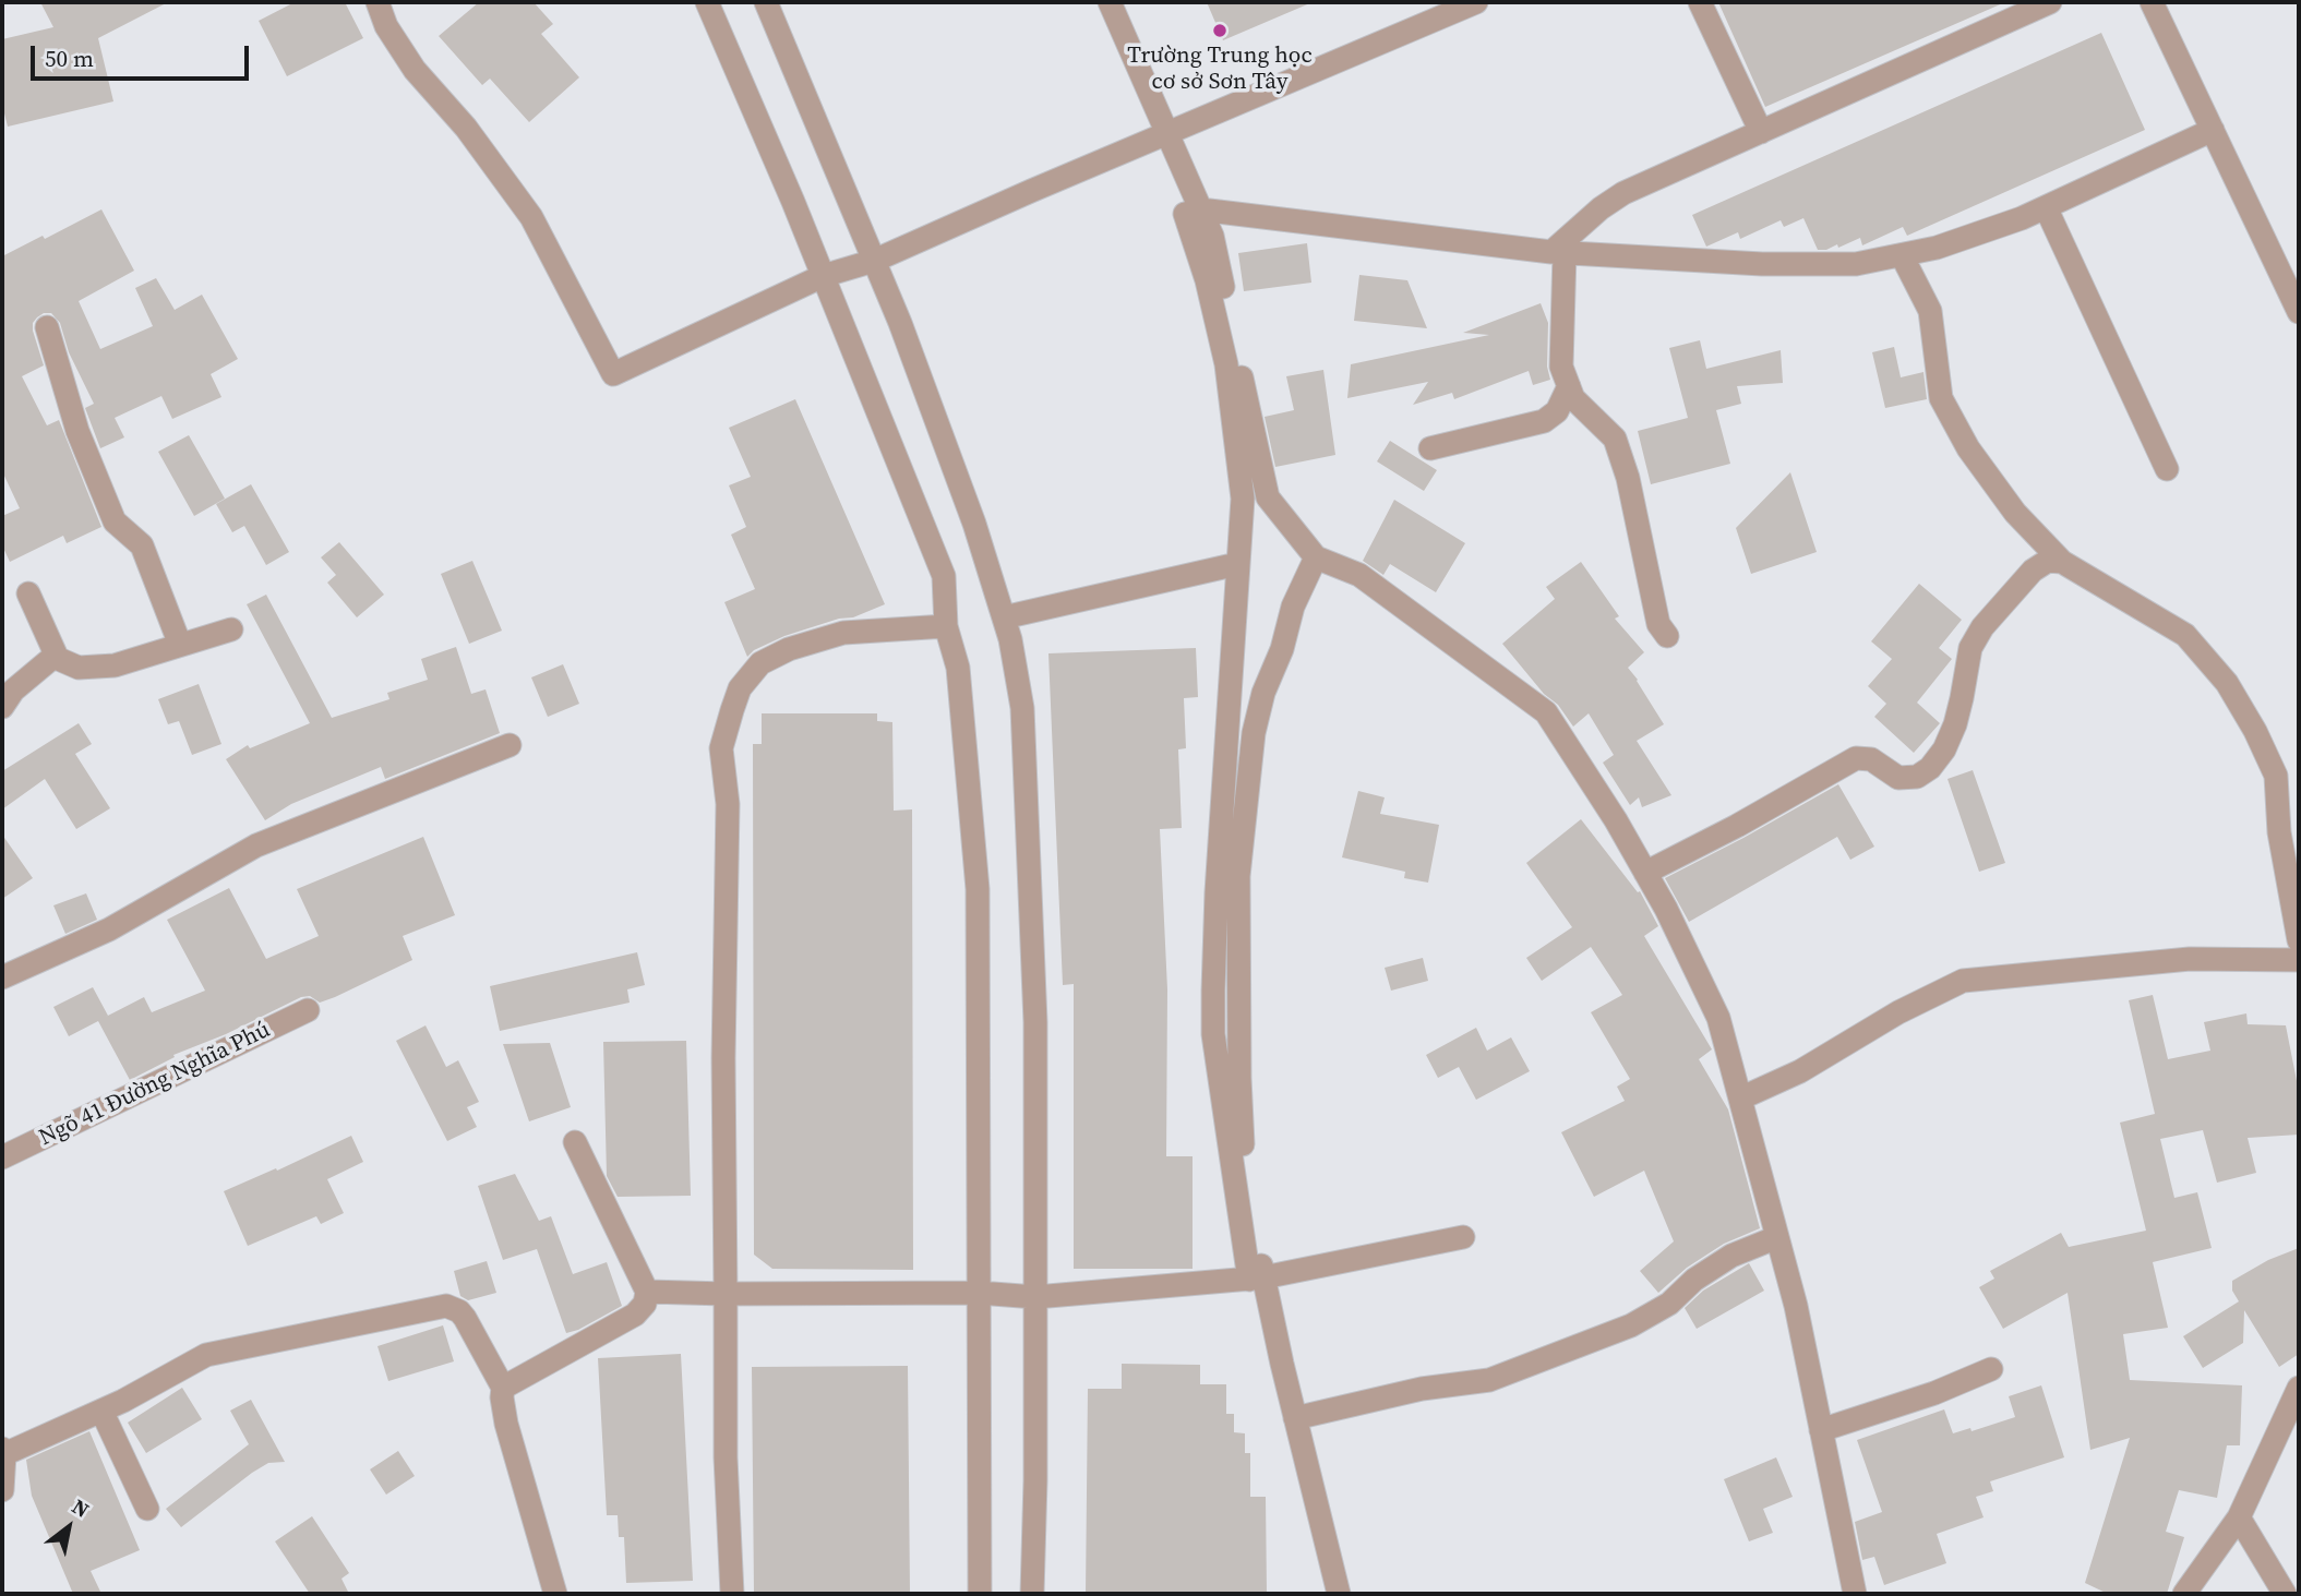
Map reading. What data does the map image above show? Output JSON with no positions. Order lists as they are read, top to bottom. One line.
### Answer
{"streets":{"street":["Ngõ 41 Đường Nghĩa Phú"]},"places":["Trường Trung học cơ sở Sơn Tây"],"scale_bar":"50 m","north":"top right"}
